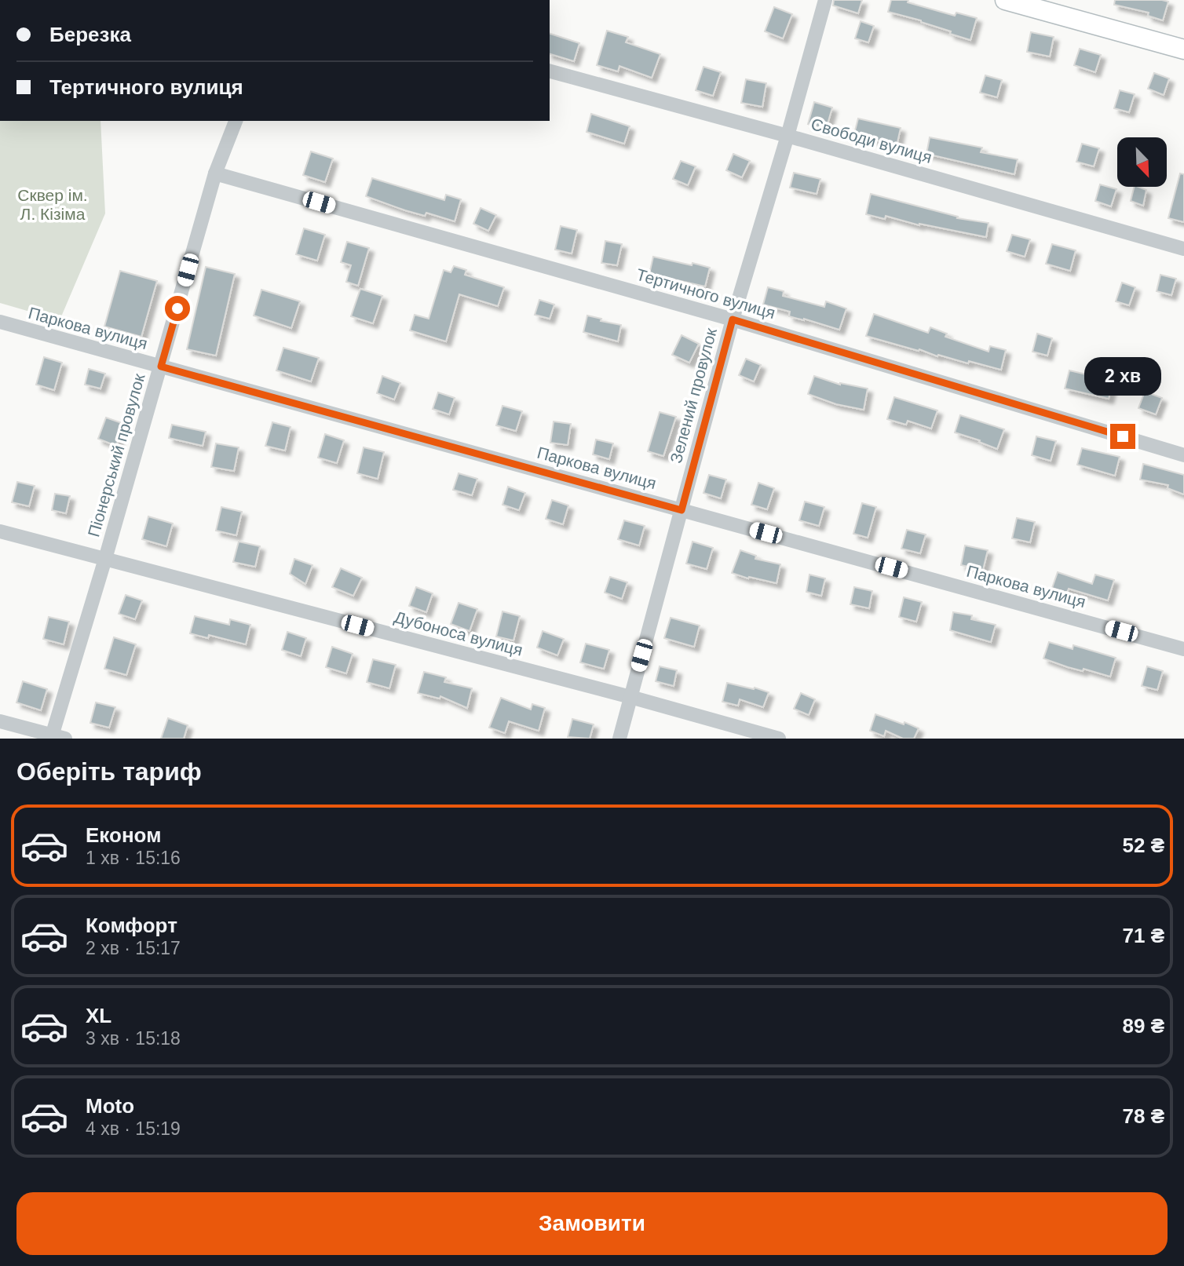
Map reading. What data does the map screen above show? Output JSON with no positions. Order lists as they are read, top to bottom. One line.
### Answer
{"streets":{"street":["Свободи вулиця","Тертичного вулиця","Паркова вулиця","Зелений провулок","Піонерський провулок","Дубоноса вулиця"]},"crossings":[["Свободи вулиця","Зелений провулок"],["Тертичного вулиця","Зелений провулок"],["Тертичного вулиця","Піонерський провулок"],["Паркова вулиця","Зелений провулок"],["Паркова вулиця","Піонерський провулок"],["Зелений провулок","Дубоноса вулиця"],["Піонерський провулок","Дубоноса вулиця"]],"parks":["Сквер ім. Л. Кізіма"],"north":"bottom right","page":{"banner":["Березка","Тертичного вулиця"],"bubble":"2 хв","heading":"Оберіть тариф","list":[{"name":"Економ","note":"1 хв · 15:16","value":"52 ₴"},{"name":"Комфорт","note":"2 хв · 15:17","value":"71 ₴"},{"name":"XL","note":"3 хв · 15:18","value":"89 ₴"},{"name":"Moto","note":"4 хв · 15:19","value":"78 ₴"}],"buttons":"Замовити"}}
